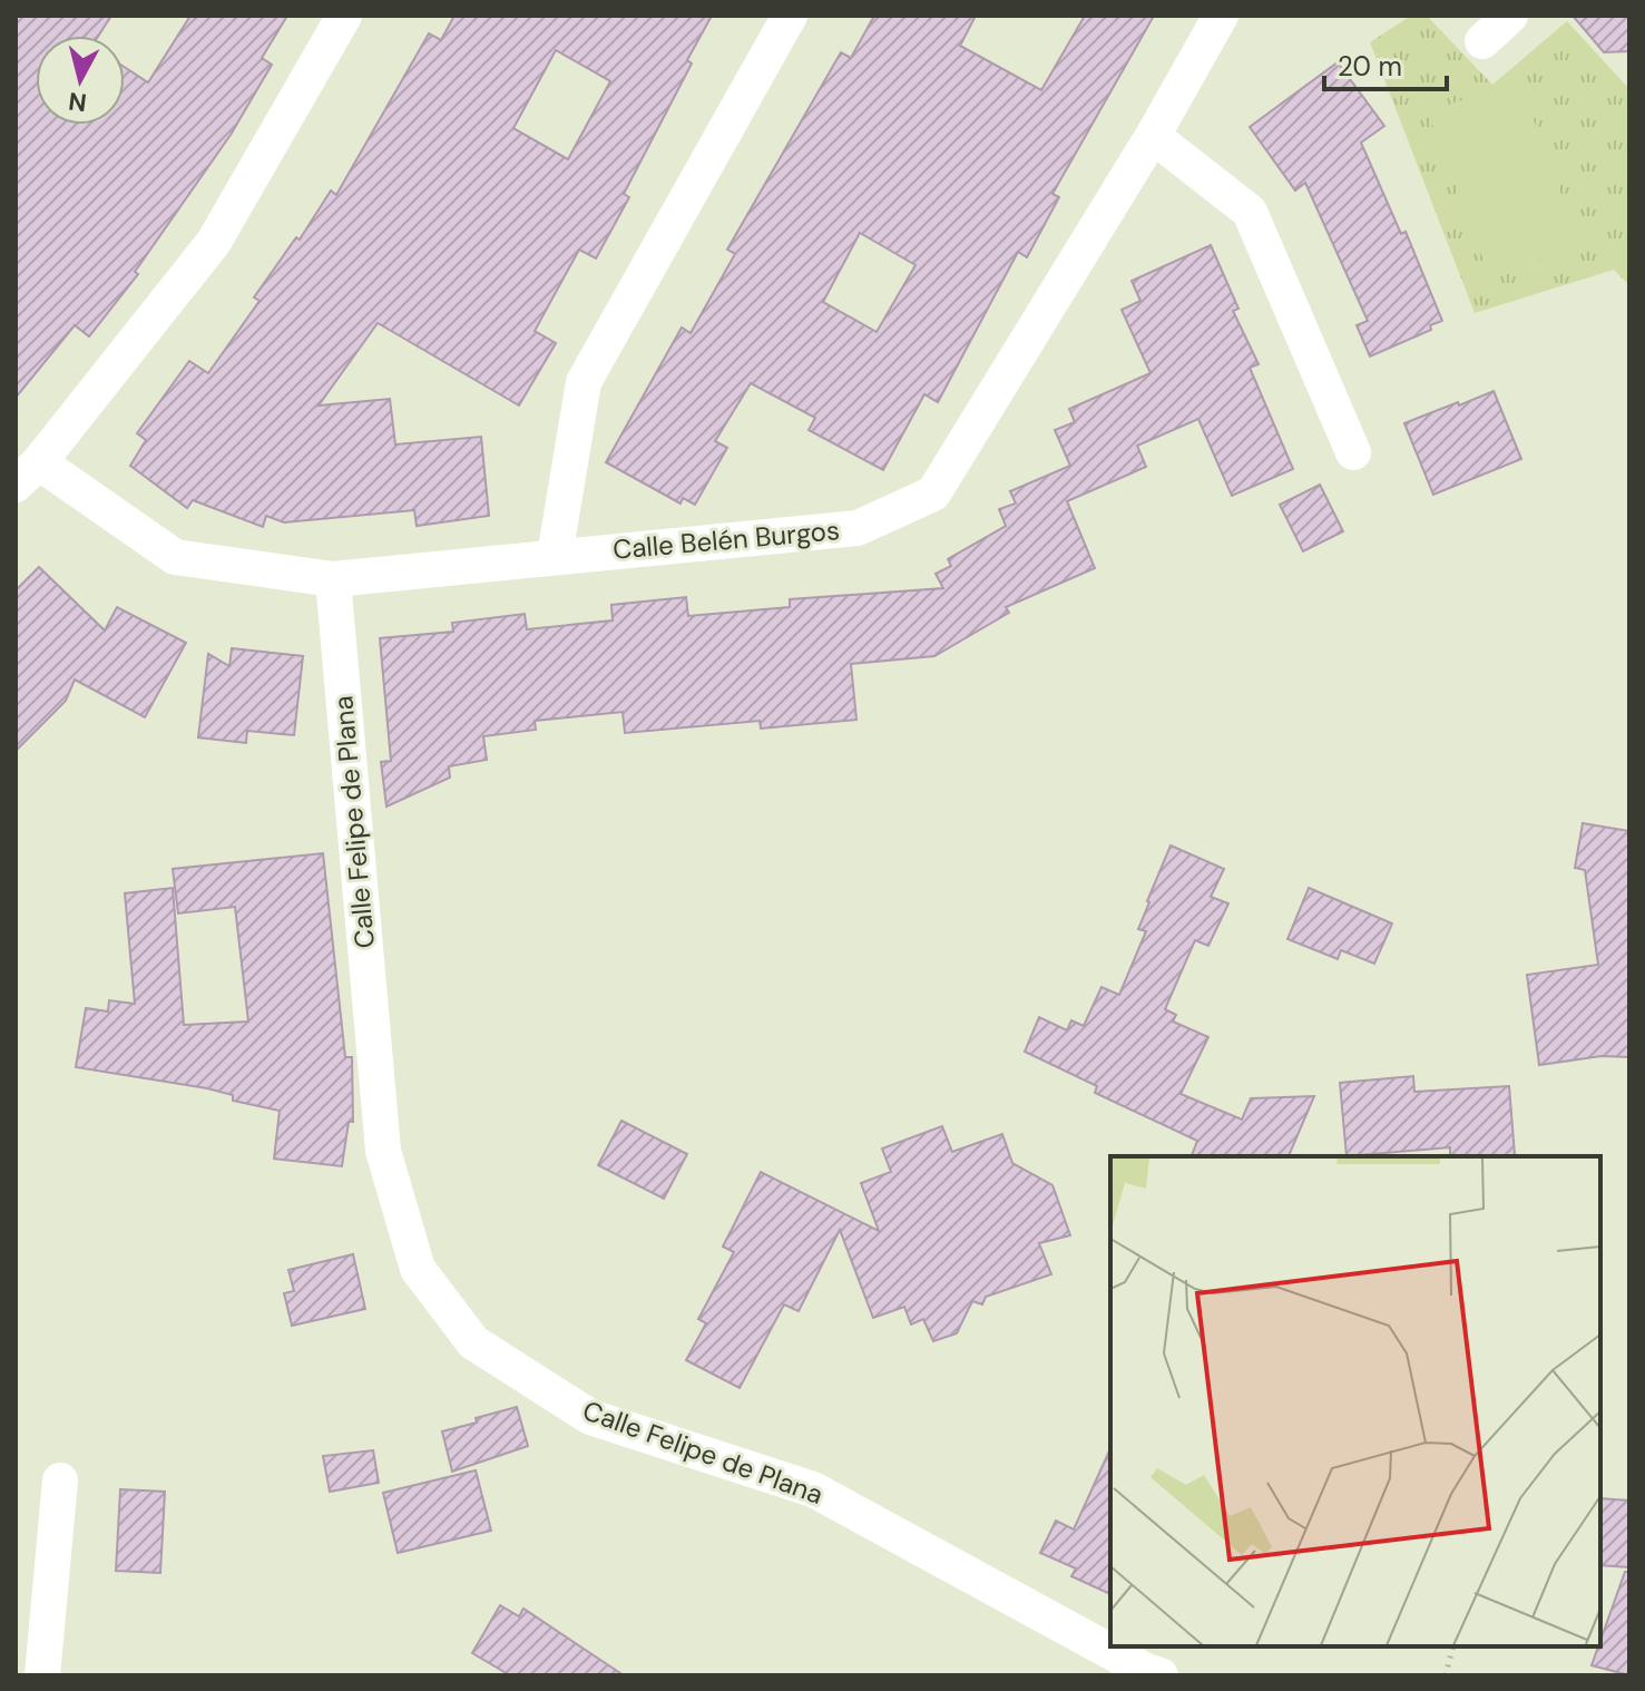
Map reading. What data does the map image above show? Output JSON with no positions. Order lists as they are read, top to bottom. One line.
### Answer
{"streets":{"street":["Calle Belén Burgos","Calle Felipe de Plana"]},"crossings":[["Calle Belén Burgos","Calle Felipe de Plana"]],"scale_bar":"20 m","north":"bottom"}
